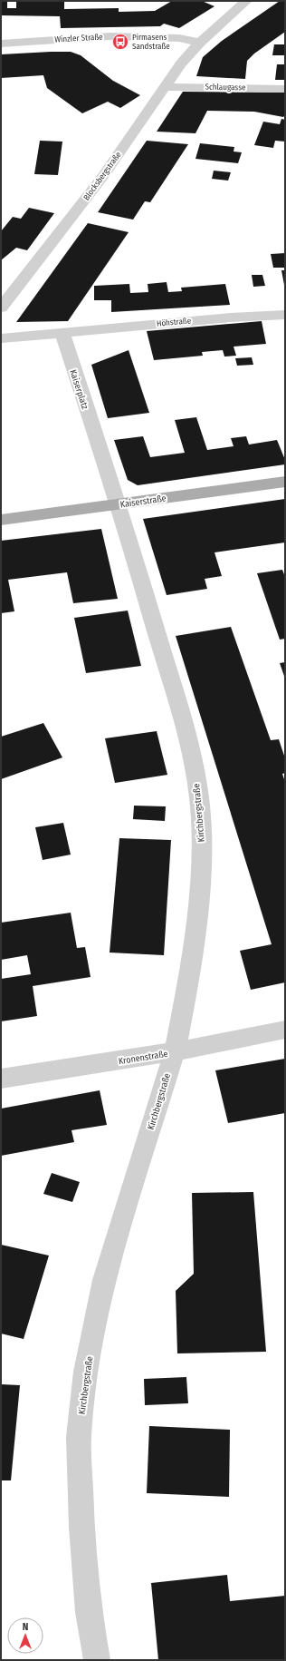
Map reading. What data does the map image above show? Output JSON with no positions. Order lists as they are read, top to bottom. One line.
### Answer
{"streets":{"main road":["Kaiserstraße"],"street":["Winzler Straße","Schlaugasse","Blocksbergstraße","Höhstraße","Kaiserplatz","Kirchbergstraße","Kronenstraße"]},"crossings":[["Winzler Straße","Blocksbergstraße"],["Schlaugasse","Blocksbergstraße"],["Höhstraße","Kaiserplatz"],["Kaiserplatz","Kaiserstraße"],["Kaiserplatz","Kirchbergstraße"],["Kaiserstraße","Kirchbergstraße"],["Kirchbergstraße","Kronenstraße"]],"places":{"bus stop":["Pirmasens Sandstraße"]},"north":"top"}
